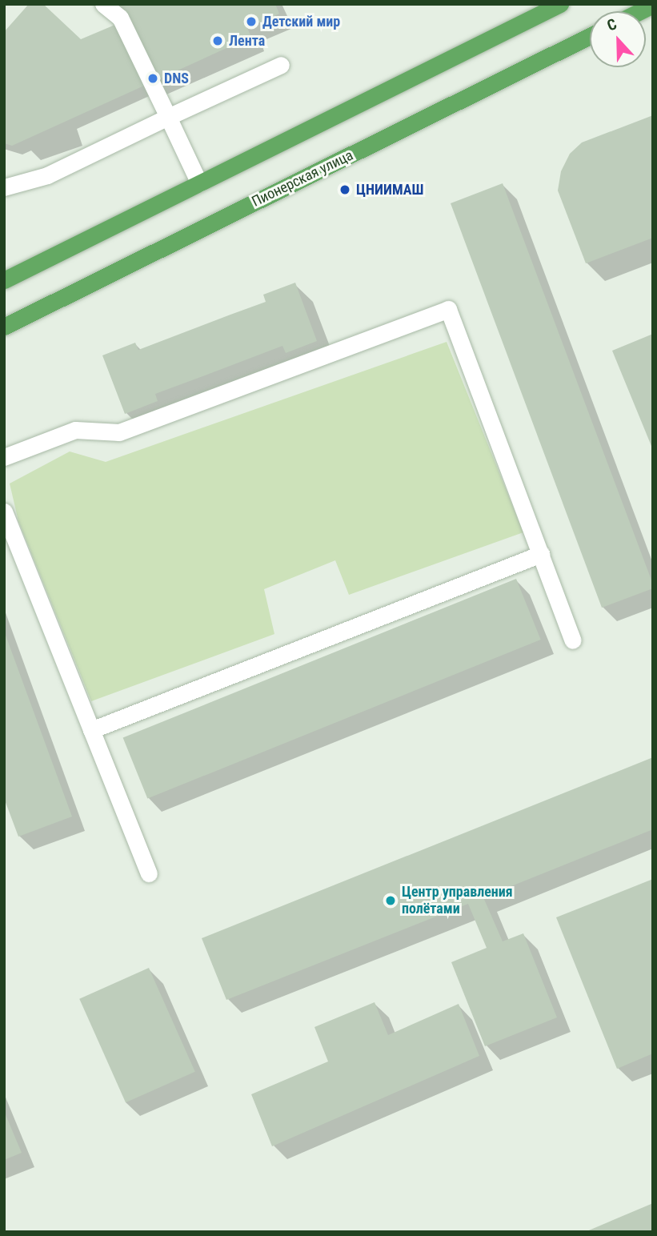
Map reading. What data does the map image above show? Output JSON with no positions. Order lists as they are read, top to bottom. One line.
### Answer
{"streets":{"main road":["Пионерская улица"]},"places":["Детский мир","Лента","DNS","ЦНИИМАШ","Центр управления полётами"],"north":"top"}
